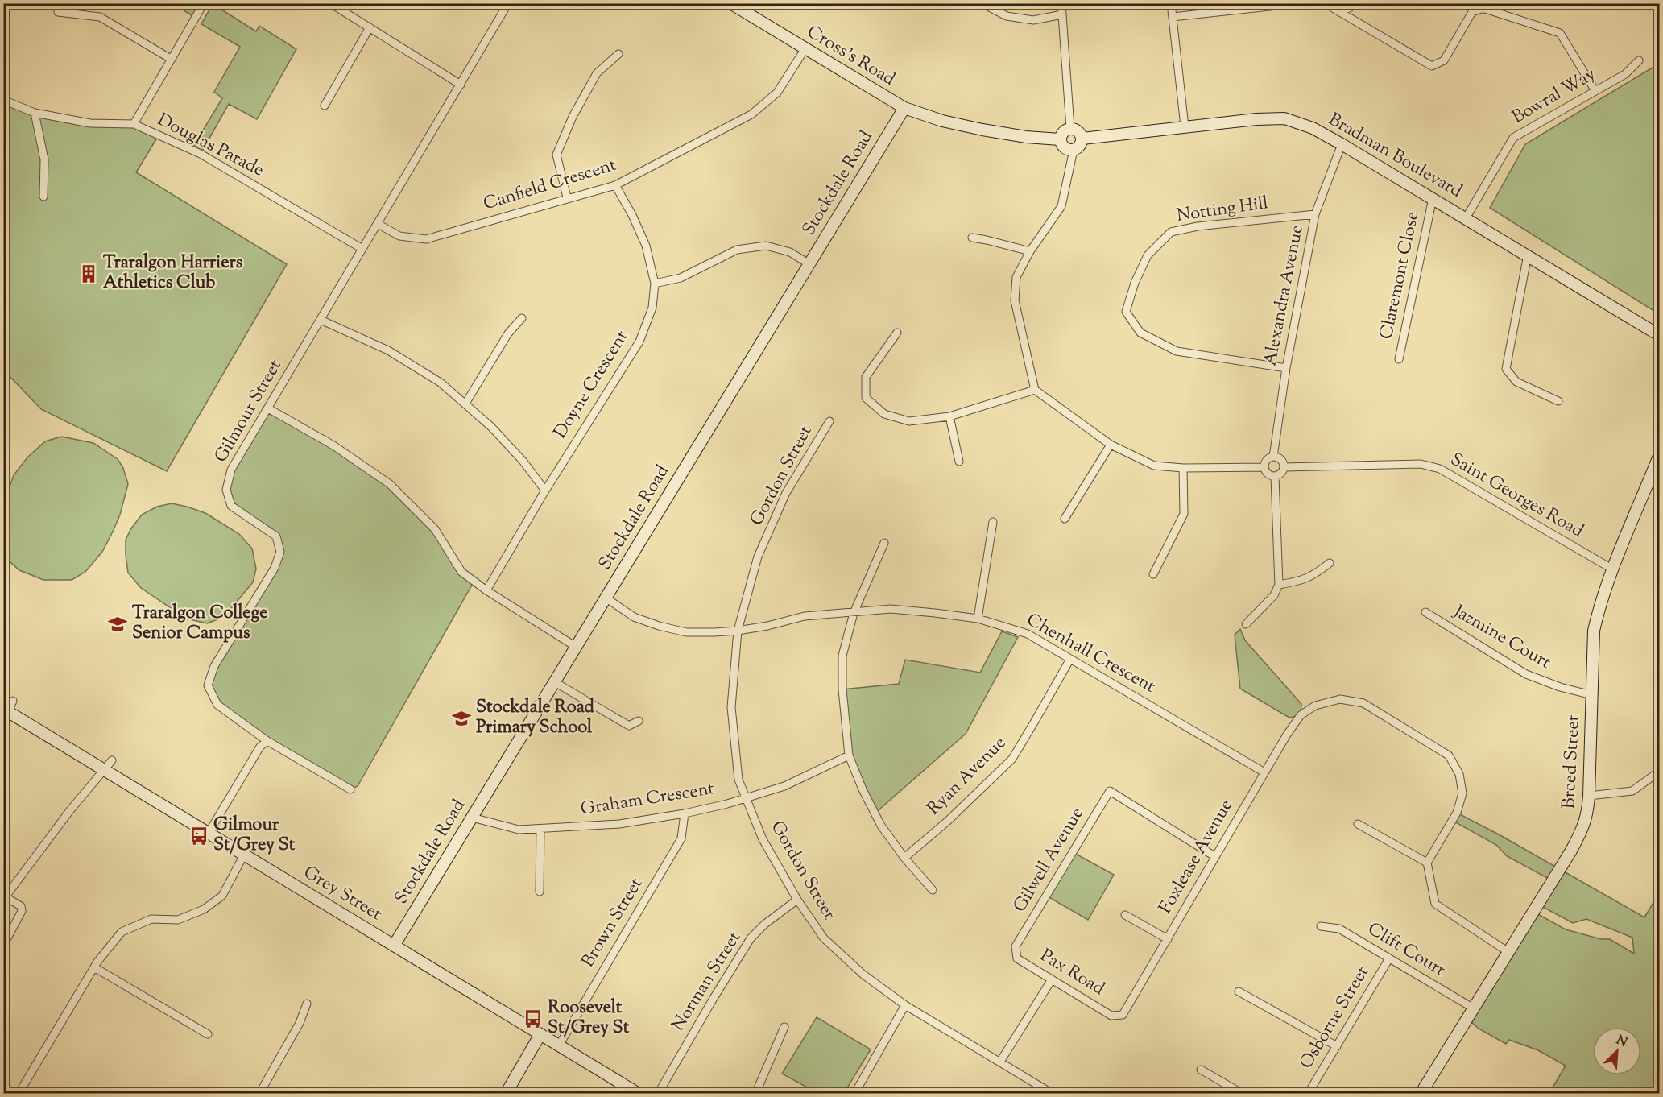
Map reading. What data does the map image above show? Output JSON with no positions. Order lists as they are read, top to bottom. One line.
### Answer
{"streets":{"street":["Cross's Road","Bowral Way","Douglas Parade","Bradman Boulevard","Stockdale Road","Canfield Crescent","Notting Hill","Claremont Close","Alexandra Avenue","Doyne Crescent","Gilmour Street","Gordon Street","Saint Georges Road","Jazmine Court","Chenhall Crescent","Breed Street","Ryan Avenue","Graham Crescent","Foxlease Avenue","Gilwell Avenue","Grey Street","Brown Street","Clift Court","Pax Road","Norman Street","Osborne Street"]},"crossings":[["Cross's Road","Stockdale Road"],["Cross's Road","Canfield Crescent"],["Bowral Way","Bradman Boulevard"],["Douglas Parade","Gilmour Street"],["Bradman Boulevard","Claremont Close"],["Bradman Boulevard","Alexandra Avenue"],["Stockdale Road","Chenhall Crescent"],["Stockdale Road","Graham Crescent"],["Stockdale Road","Grey Street"],["Canfield Crescent","Doyne Crescent"],["Canfield Crescent","Gilmour Street"],["Notting Hill","Alexandra Avenue"],["Alexandra Avenue","Saint Georges Road"],["Gordon Street","Chenhall Crescent"],["Gordon Street","Graham Crescent"],["Gordon Street","Norman Street"],["Saint Georges Road","Breed Street"],["Jazmine Court","Breed Street"],["Chenhall Crescent","Ryan Avenue"],["Chenhall Crescent","Foxlease Avenue"],["Breed Street","Clift Court"],["Graham Crescent","Brown Street"],["Foxlease Avenue","Gilwell Avenue"],["Foxlease Avenue","Pax Road"],["Gilwell Avenue","Pax Road"],["Grey Street","Brown Street"],["Clift Court","Osborne Street"]],"places":{"building":["Traralgon Harriers Athletics Club"],"school or university":["Traralgon College Senior Campus","Stockdale Road Primary School"],"bus stop":["Gilmour St/Grey St","Roosevelt St/Grey St"]},"north":"top right"}
